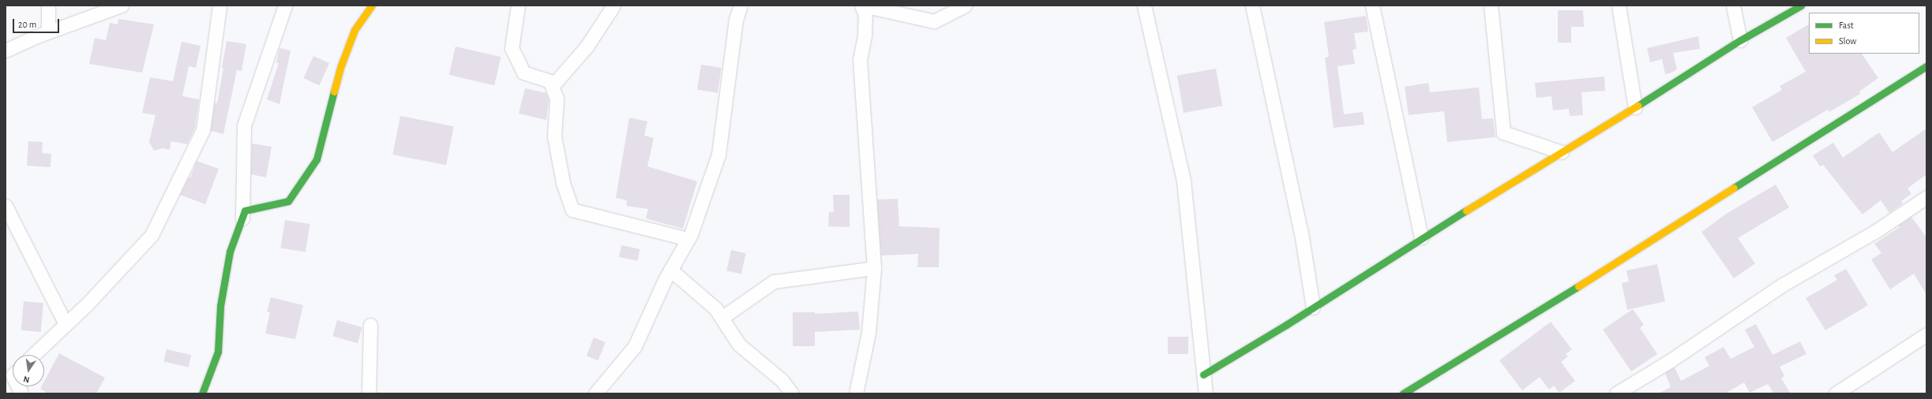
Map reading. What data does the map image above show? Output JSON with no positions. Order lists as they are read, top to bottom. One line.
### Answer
{"legend":["Fast","Slow"],"scale_bar":"20 m","north":"bottom"}
